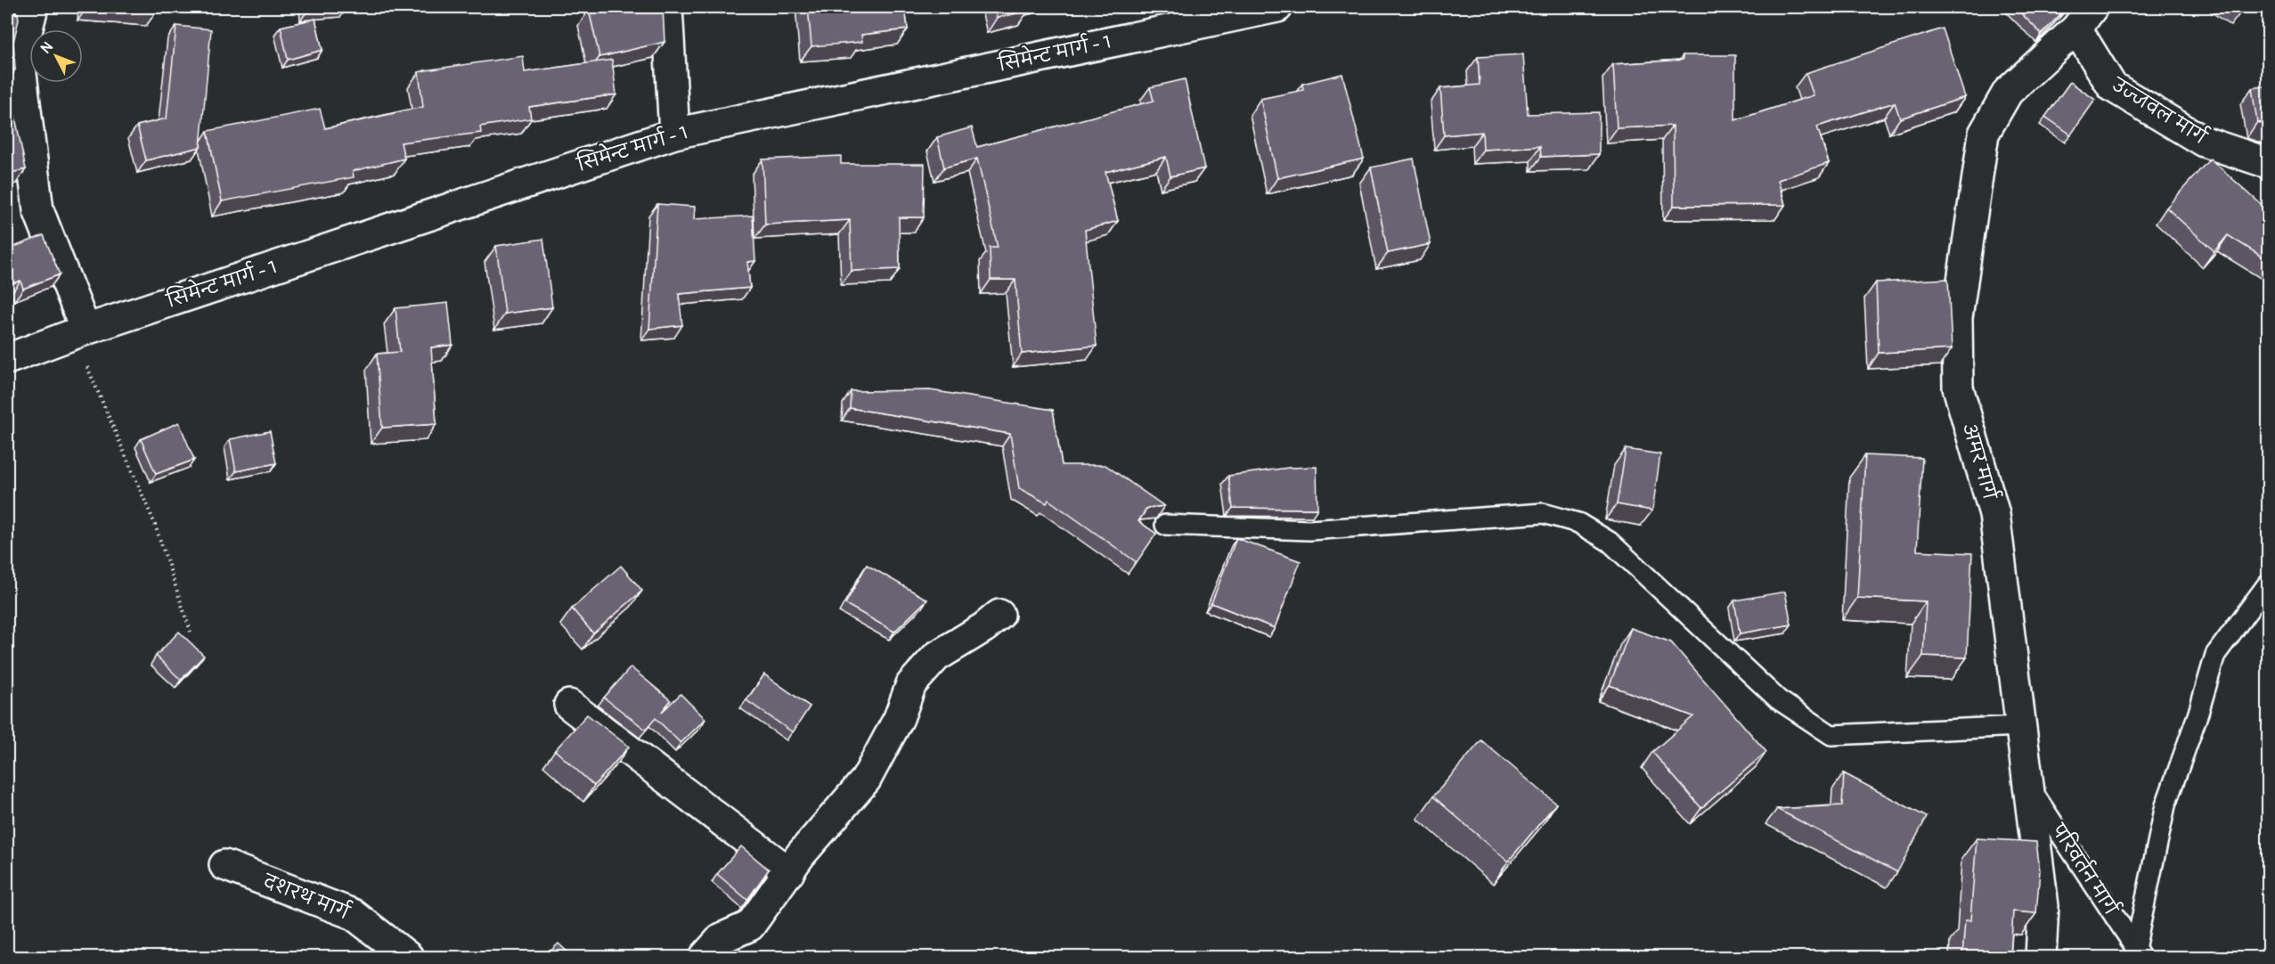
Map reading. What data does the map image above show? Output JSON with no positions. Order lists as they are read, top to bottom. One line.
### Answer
{"streets":{"street":["सिमेन्ट मार्ग - 1","उज्जवल मार्ग","अमर मार्ग","दशरथ मार्ग"],"lane":["परिवर्तन मार्ग"]},"crossings":[["उज्जवल मार्ग","अमर मार्ग"],["अमर मार्ग","परिवर्तन मार्ग"]],"north":"top left"}
